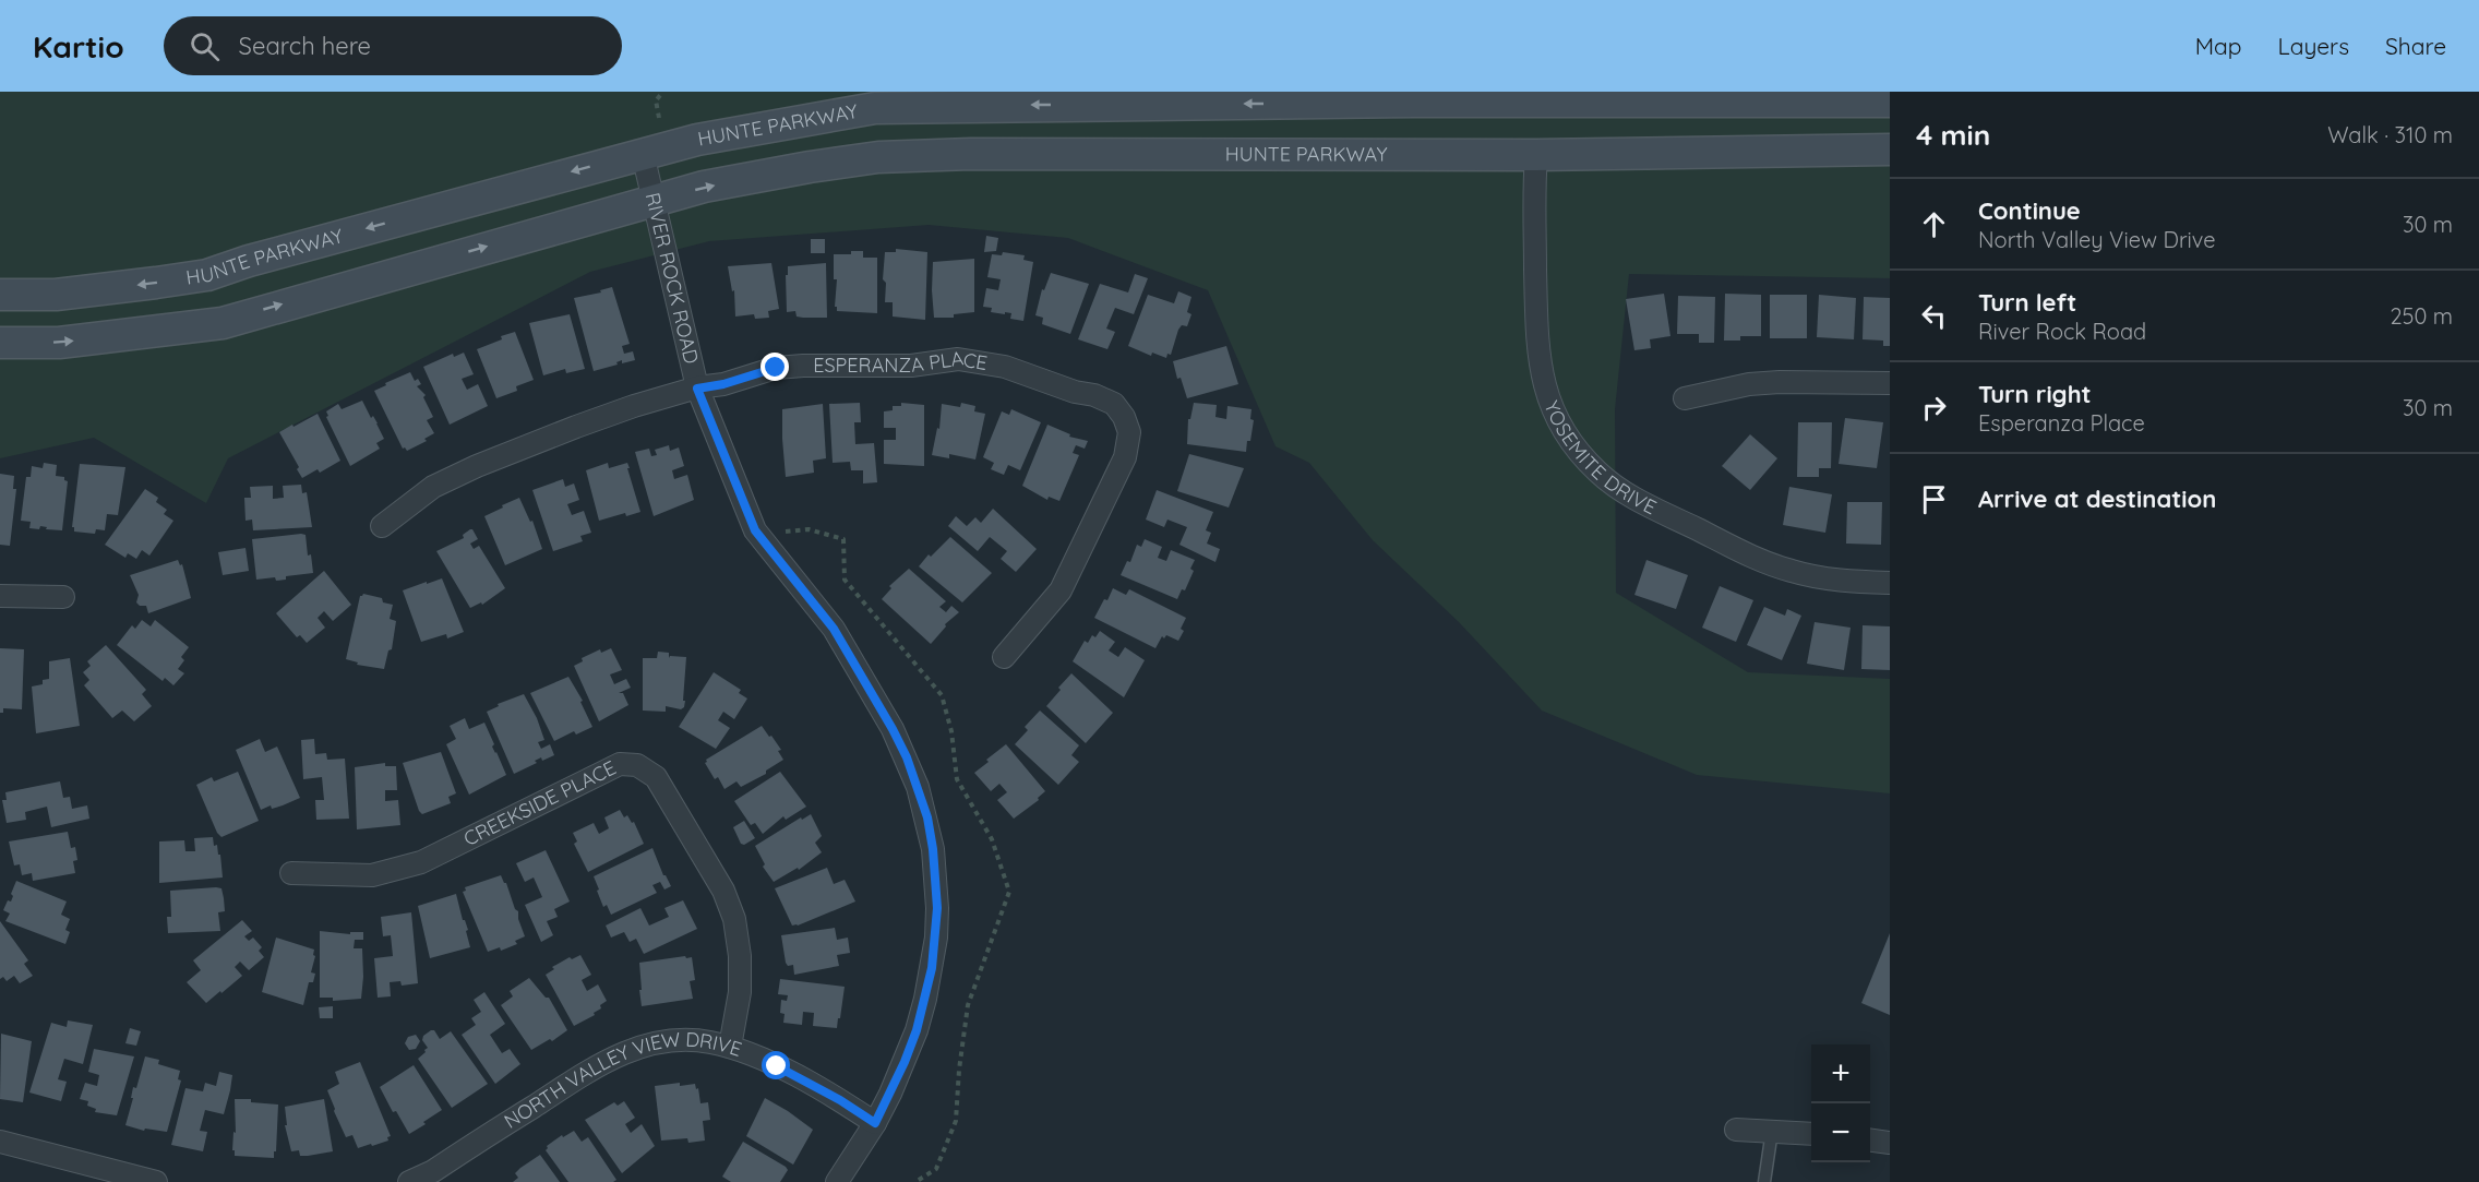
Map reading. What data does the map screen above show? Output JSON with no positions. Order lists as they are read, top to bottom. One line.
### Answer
{"streets":{"main road":["HUNTE PARKWAY"],"street":["RIVER ROCK ROAD","ESPERANZA PLACE","YOSEMITE DRIVE","CREEKSIDE PLACE","NORTH VALLEY VIEW DRIVE"]},"crossings":[["HUNTE PARKWAY","RIVER ROCK ROAD"],["HUNTE PARKWAY","YOSEMITE DRIVE"],["RIVER ROCK ROAD","ESPERANZA PLACE"],["RIVER ROCK ROAD","NORTH VALLEY VIEW DRIVE"],["CREEKSIDE PLACE","NORTH VALLEY VIEW DRIVE"]],"page":{"header":"Kartio","search":"Search here","nav":["Map","Layers","Share"],"heading":["4 min","Walk · 310 m"],"list":[["Continue","North Valley View Drive","30 m"],["Turn left","River Rock Road","250 m"],["Turn right","Esperanza Place","30 m"],"Arrive at destination"],"map_buttons":["+","−"]}}
